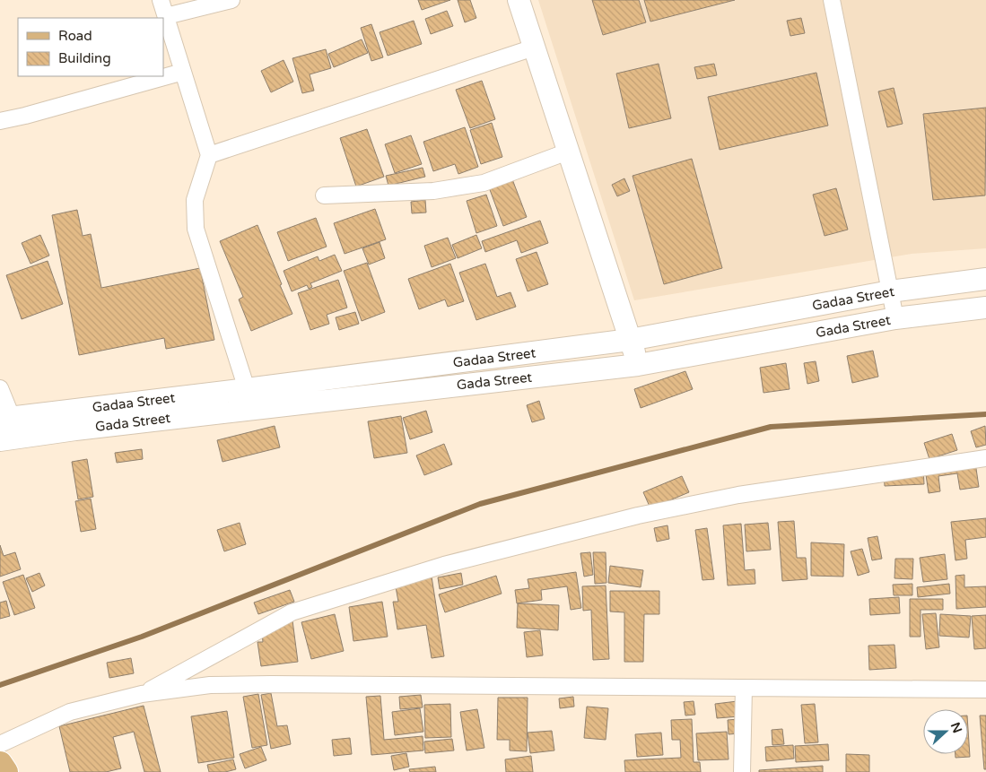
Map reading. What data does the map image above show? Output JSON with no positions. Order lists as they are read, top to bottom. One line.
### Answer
{"streets":{"main road":["Gadaa Street","Gada Street"]},"legend":["Road","Building"],"north":"right"}
